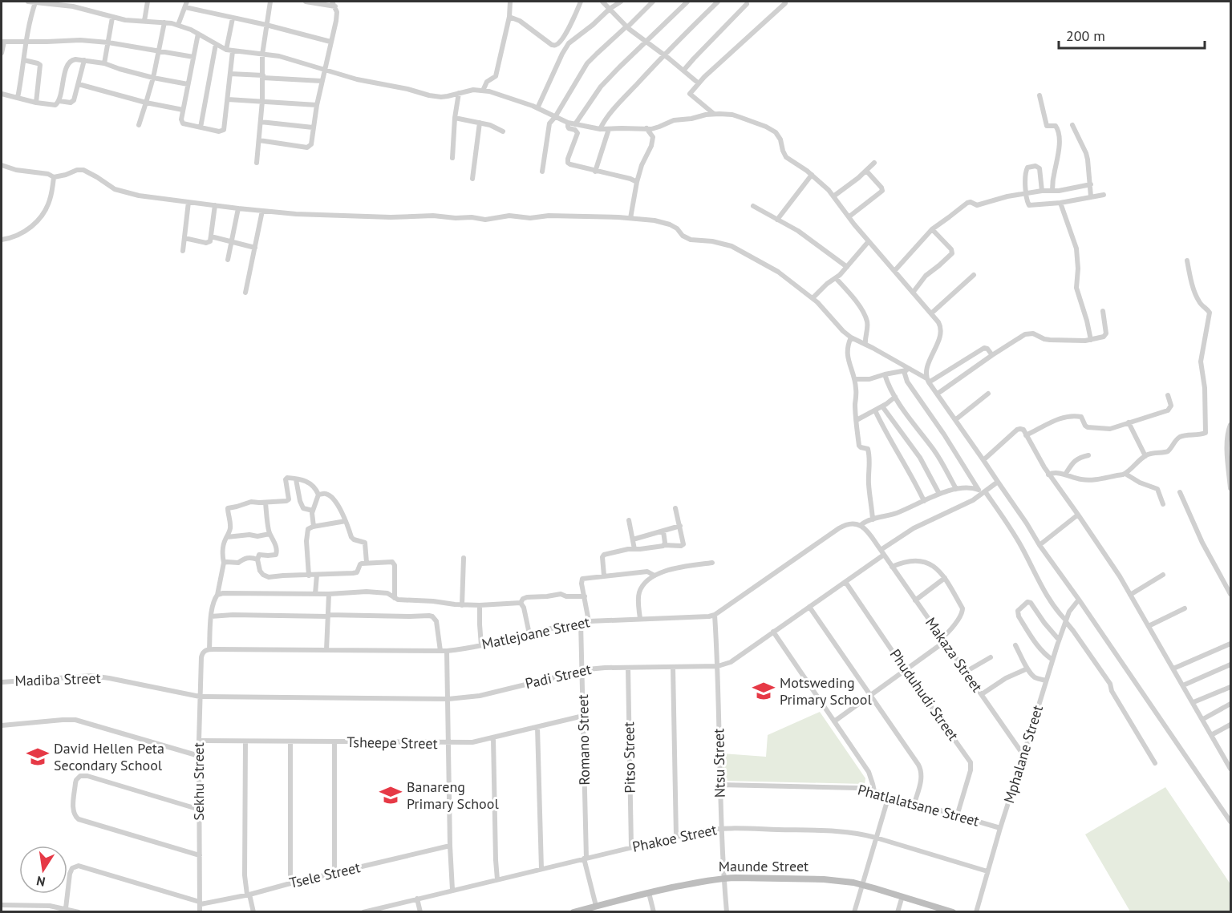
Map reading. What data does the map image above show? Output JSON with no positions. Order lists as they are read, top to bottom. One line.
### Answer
{"streets":{"street":["Matlejoane Street","Makaza Street","Padi Street","Madiba Street","Phuduhudi Street","Romano Street","Tsheepe Street","Mphalane Street","Pitso Street","Ntsu Street","Sekhu Street","Phatlalatsane Street","Phakoe Street","Maunde Street","Tsele Street"]},"crossings":[["Matlejoane Street","Padi Street"],["Matlejoane Street","Romano Street"],["Matlejoane Street","Ntsu Street"],["Matlejoane Street","Sekhu Street"],["Makaza Street","Padi Street"],["Makaza Street","Mphalane Street"],["Padi Street","Madiba Street"],["Padi Street","Phuduhudi Street"],["Padi Street","Romano Street"],["Padi Street","Pitso Street"],["Padi Street","Ntsu Street"],["Padi Street","Sekhu Street"],["Madiba Street","Sekhu Street"],["Phuduhudi Street","Phatlalatsane Street"],["Romano Street","Tsheepe Street"],["Romano Street","Phakoe Street"],["Romano Street","Maunde Street"],["Tsheepe Street","Sekhu Street"],["Mphalane Street","Phatlalatsane Street"],["Mphalane Street","Phakoe Street"],["Pitso Street","Phakoe Street"],["Ntsu Street","Phatlalatsane Street"],["Ntsu Street","Phakoe Street"],["Ntsu Street","Maunde Street"],["Sekhu Street","Tsele Street"]],"places":{"school or university":["Motsweding Primary School","David Hellen Peta Secondary School","Banareng Primary School"]},"scale_bar":"200 m","north":"bottom"}
